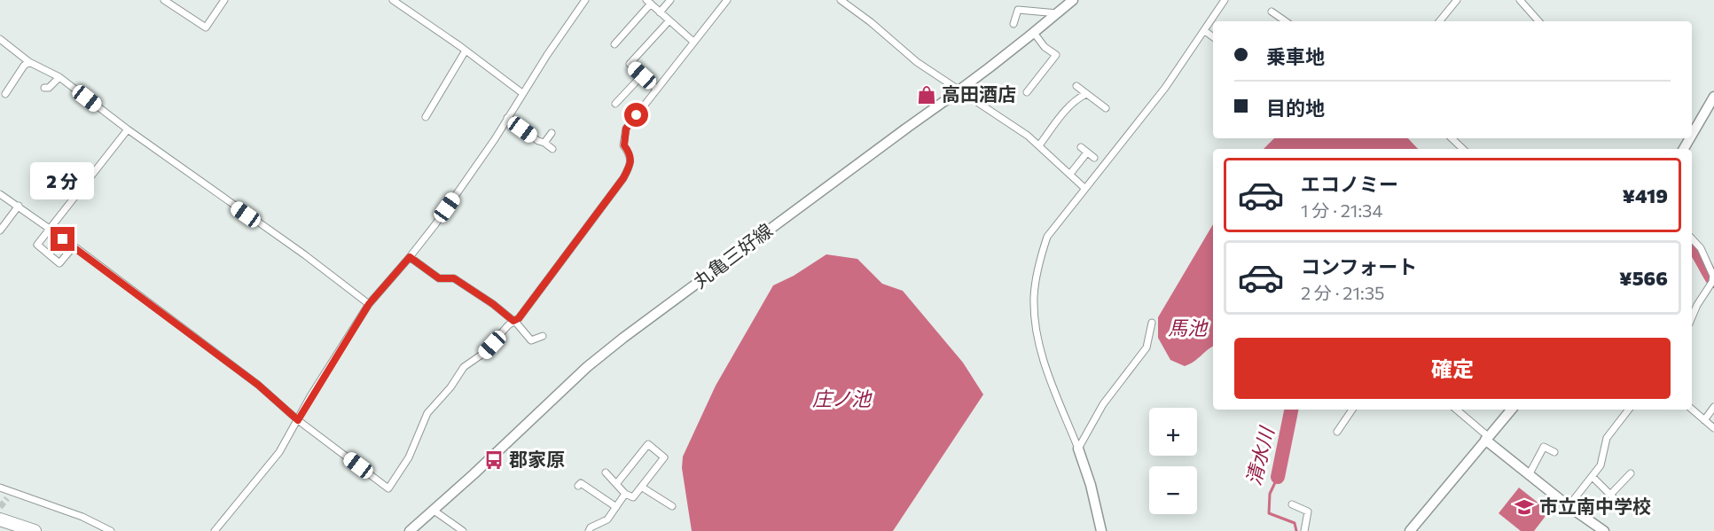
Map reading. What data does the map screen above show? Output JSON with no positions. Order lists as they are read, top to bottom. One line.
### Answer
{"streets":{"main road":["丸亀三好線"]},"water":["馬池","庄ノ池","清水川"],"places":{"shop":["高田酒店"],"bus stop":["郡家原"],"school or university":["市立南中学校"]},"page":{"banner":["乗車地","目的地"],"list":[{"name":"エコノミー","note":"1 分 · 21:34","value":"¥419"},{"name":"コンフォート","note":"2 分 · 21:35","value":"¥566"}],"bubble":"2 分","buttons":"確定","map_buttons":["+","−"]}}
